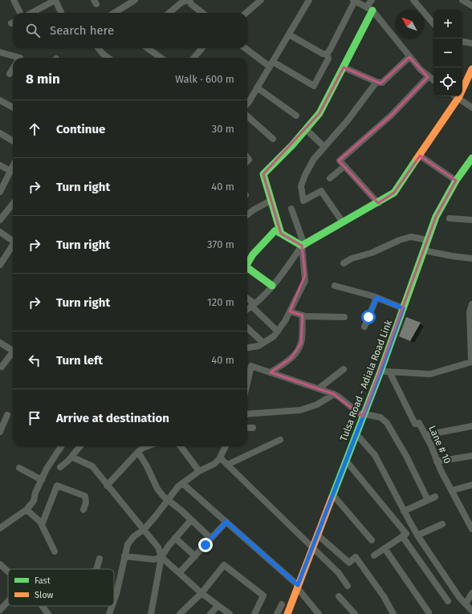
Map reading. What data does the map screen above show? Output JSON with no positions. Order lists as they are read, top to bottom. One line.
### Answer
{"streets":{"street":["Tulsa Road - Adiala Road Link","Lane # 10"]},"legend":["Fast","Slow"],"north":"top left","page":{"map_buttons":["+","−"],"search":"Search here","heading":["8 min","Walk · 600 m"],"list":[["Continue","30 m"],["Turn right","40 m"],["Turn right","370 m"],["Turn right","120 m"],["Turn left","40 m"],"Arrive at destination"]}}
